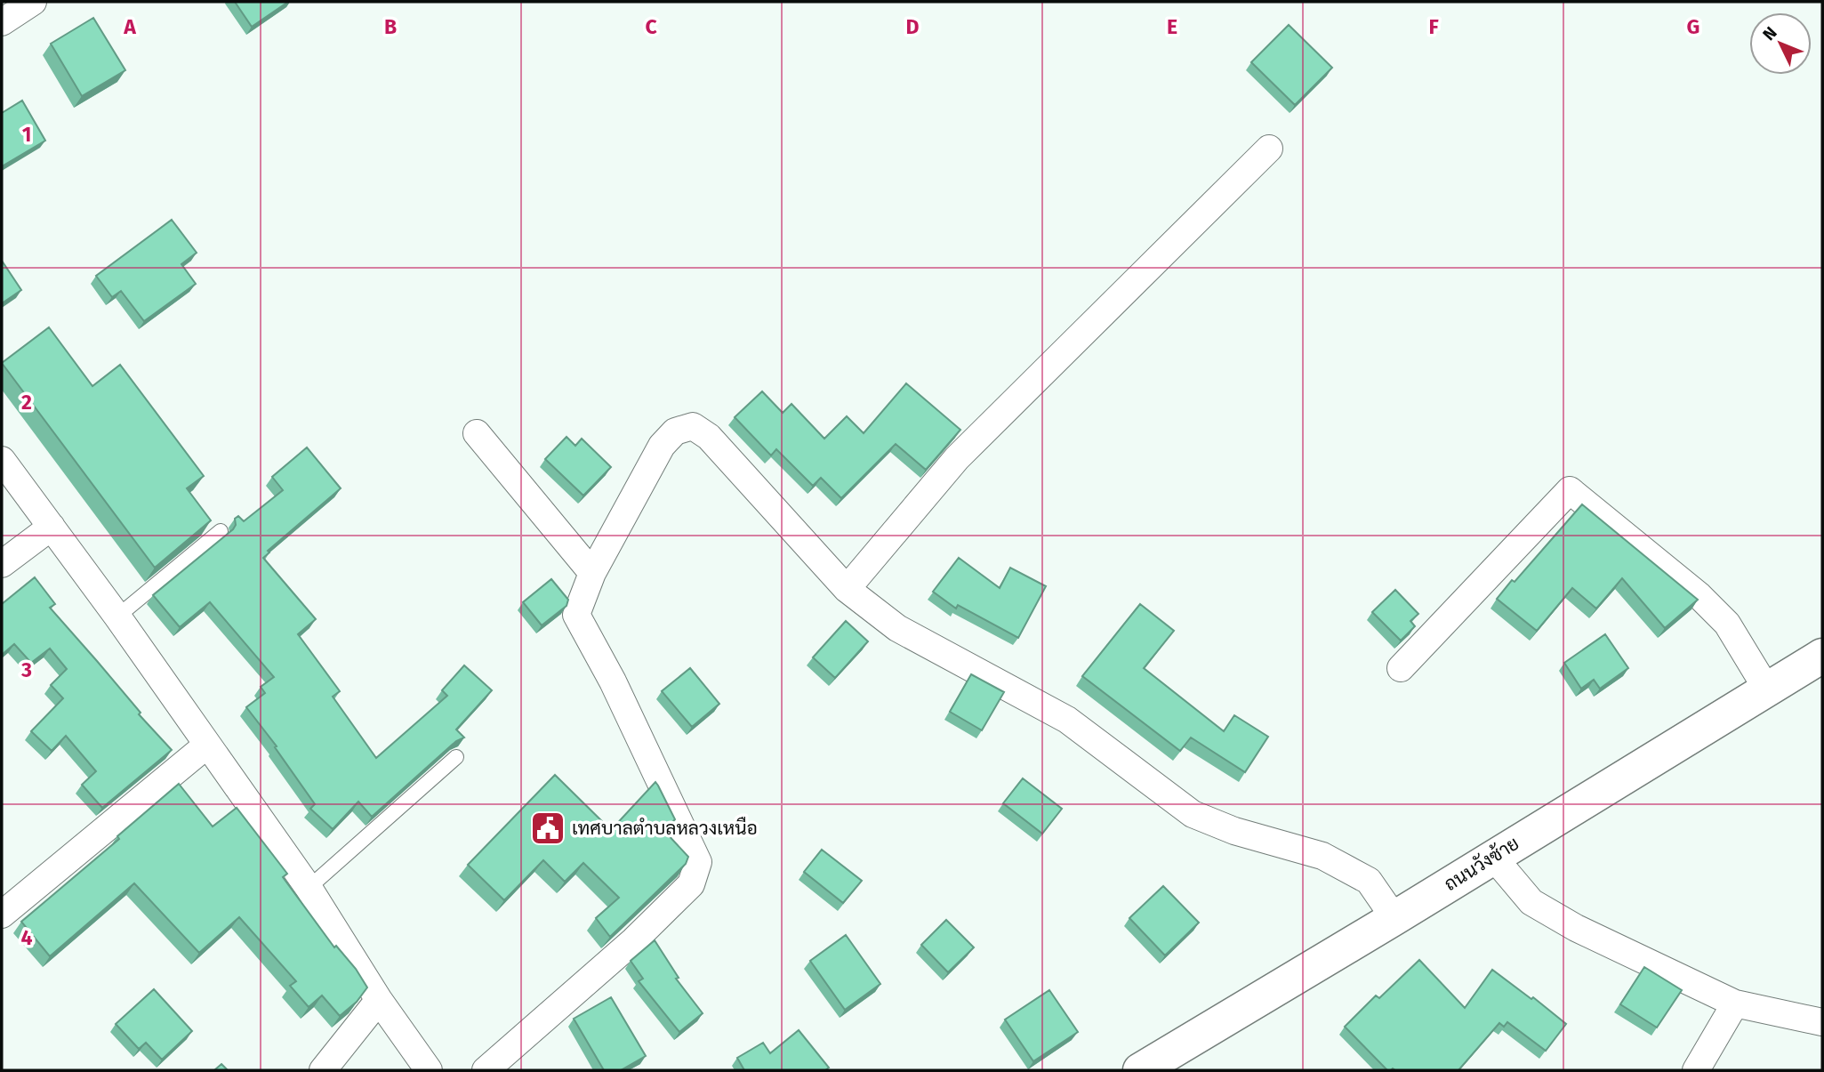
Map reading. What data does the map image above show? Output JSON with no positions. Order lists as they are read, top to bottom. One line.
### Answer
{"streets":{"main road":["ถนนวังซ้าย"]},"places":{"public building":["เทศบาลตำบลหลวงเหนือ"]},"north":"top left","grid":{"columns":["A","B","C","D","E","F","G"],"rows":["1","2","3","4"]}}
